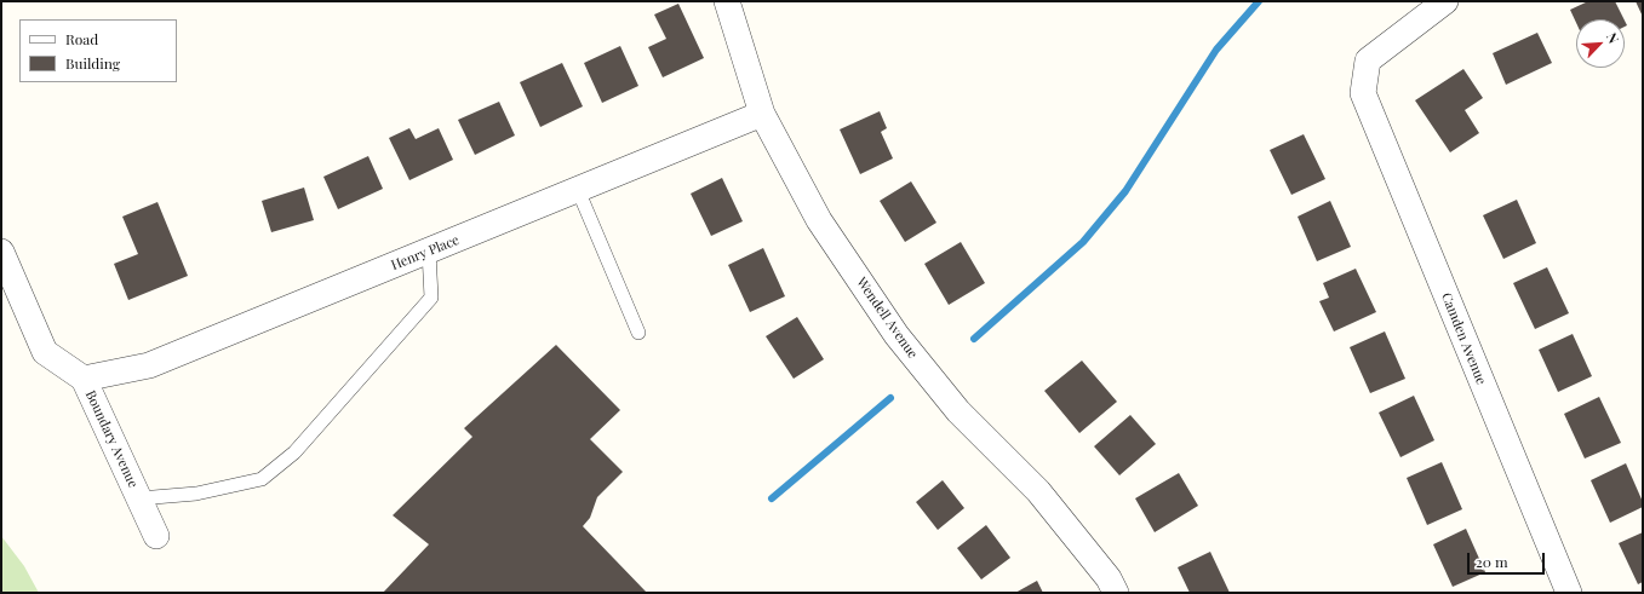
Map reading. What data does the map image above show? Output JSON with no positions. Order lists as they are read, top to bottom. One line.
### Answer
{"streets":{"street":["Henry Place","Wendell Avenue","Camden Avenue","Boundary Avenue"]},"crossings":[["Henry Place","Wendell Avenue"],["Henry Place","Boundary Avenue"]],"legend":["Road","Building"],"scale_bar":"20 m","north":"top right"}
